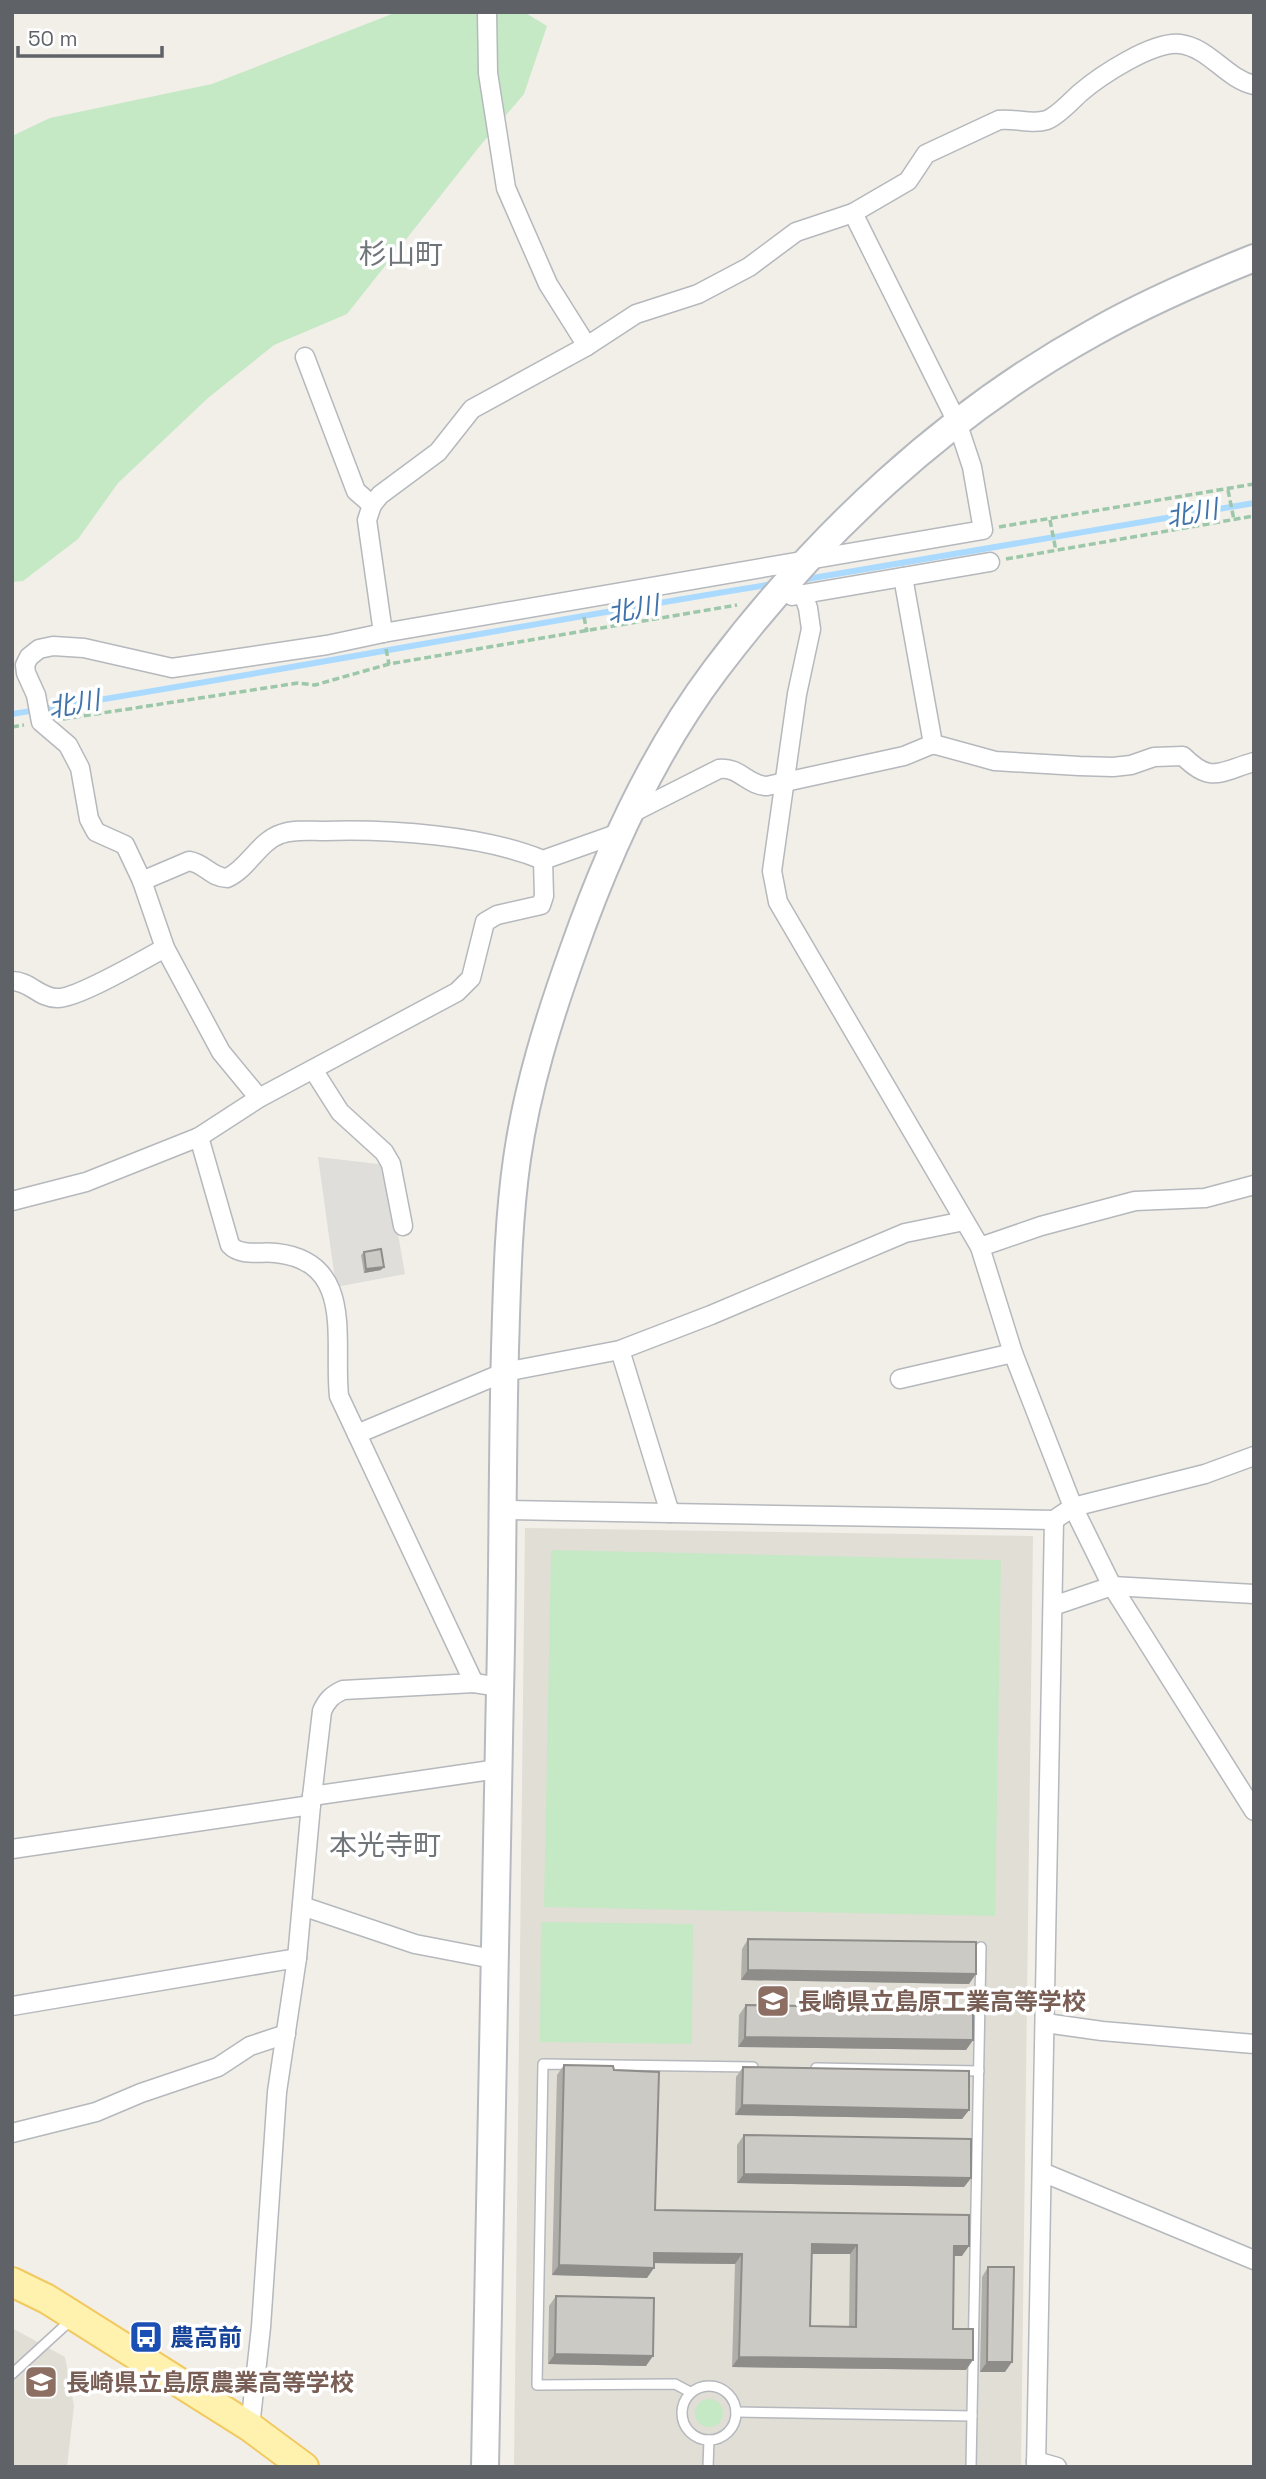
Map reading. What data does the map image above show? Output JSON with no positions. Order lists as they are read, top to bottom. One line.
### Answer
{"districts":["杉山町","本光寺町"],"water":["北川"],"places":{"school or university":["長崎県立島原工業高等学校","長崎県立島原農業高等学校"],"bus stop":["農高前"]},"scale_bar":"50 m"}
